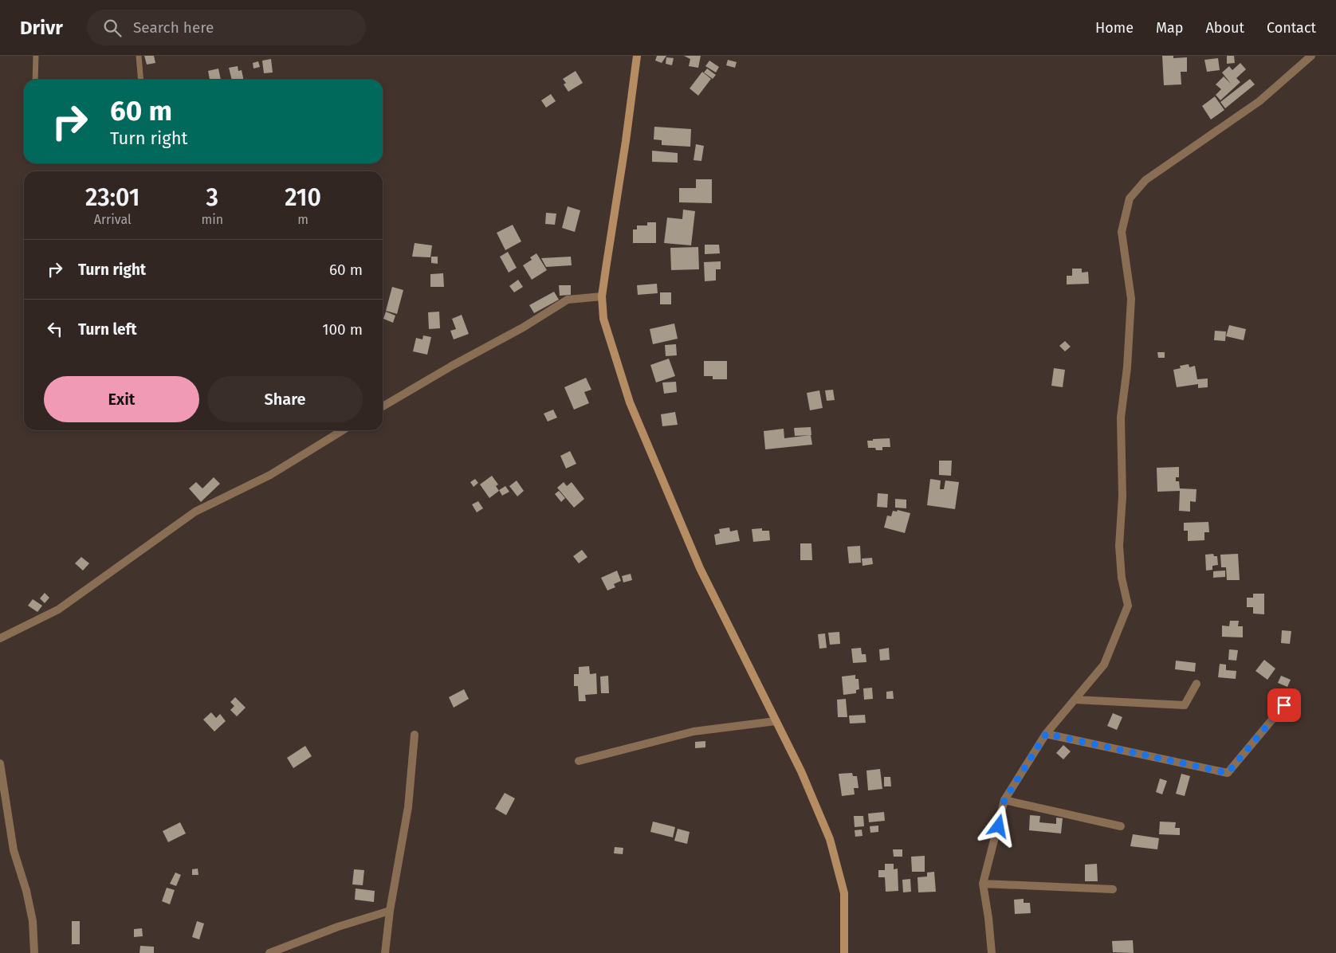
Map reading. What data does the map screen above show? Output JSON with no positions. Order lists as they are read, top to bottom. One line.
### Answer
{"page":{"header":"Drivr","search":"Search here","nav":["Home","Map","About","Contact"],"turn":["60 m","Turn right"],"eta":["23:01","Arrival","3","min","210","m"],"list":[{"name":"Turn right","value":"60 m"},{"name":"Turn left","value":"100 m"}],"buttons":["Exit","Share"]}}
